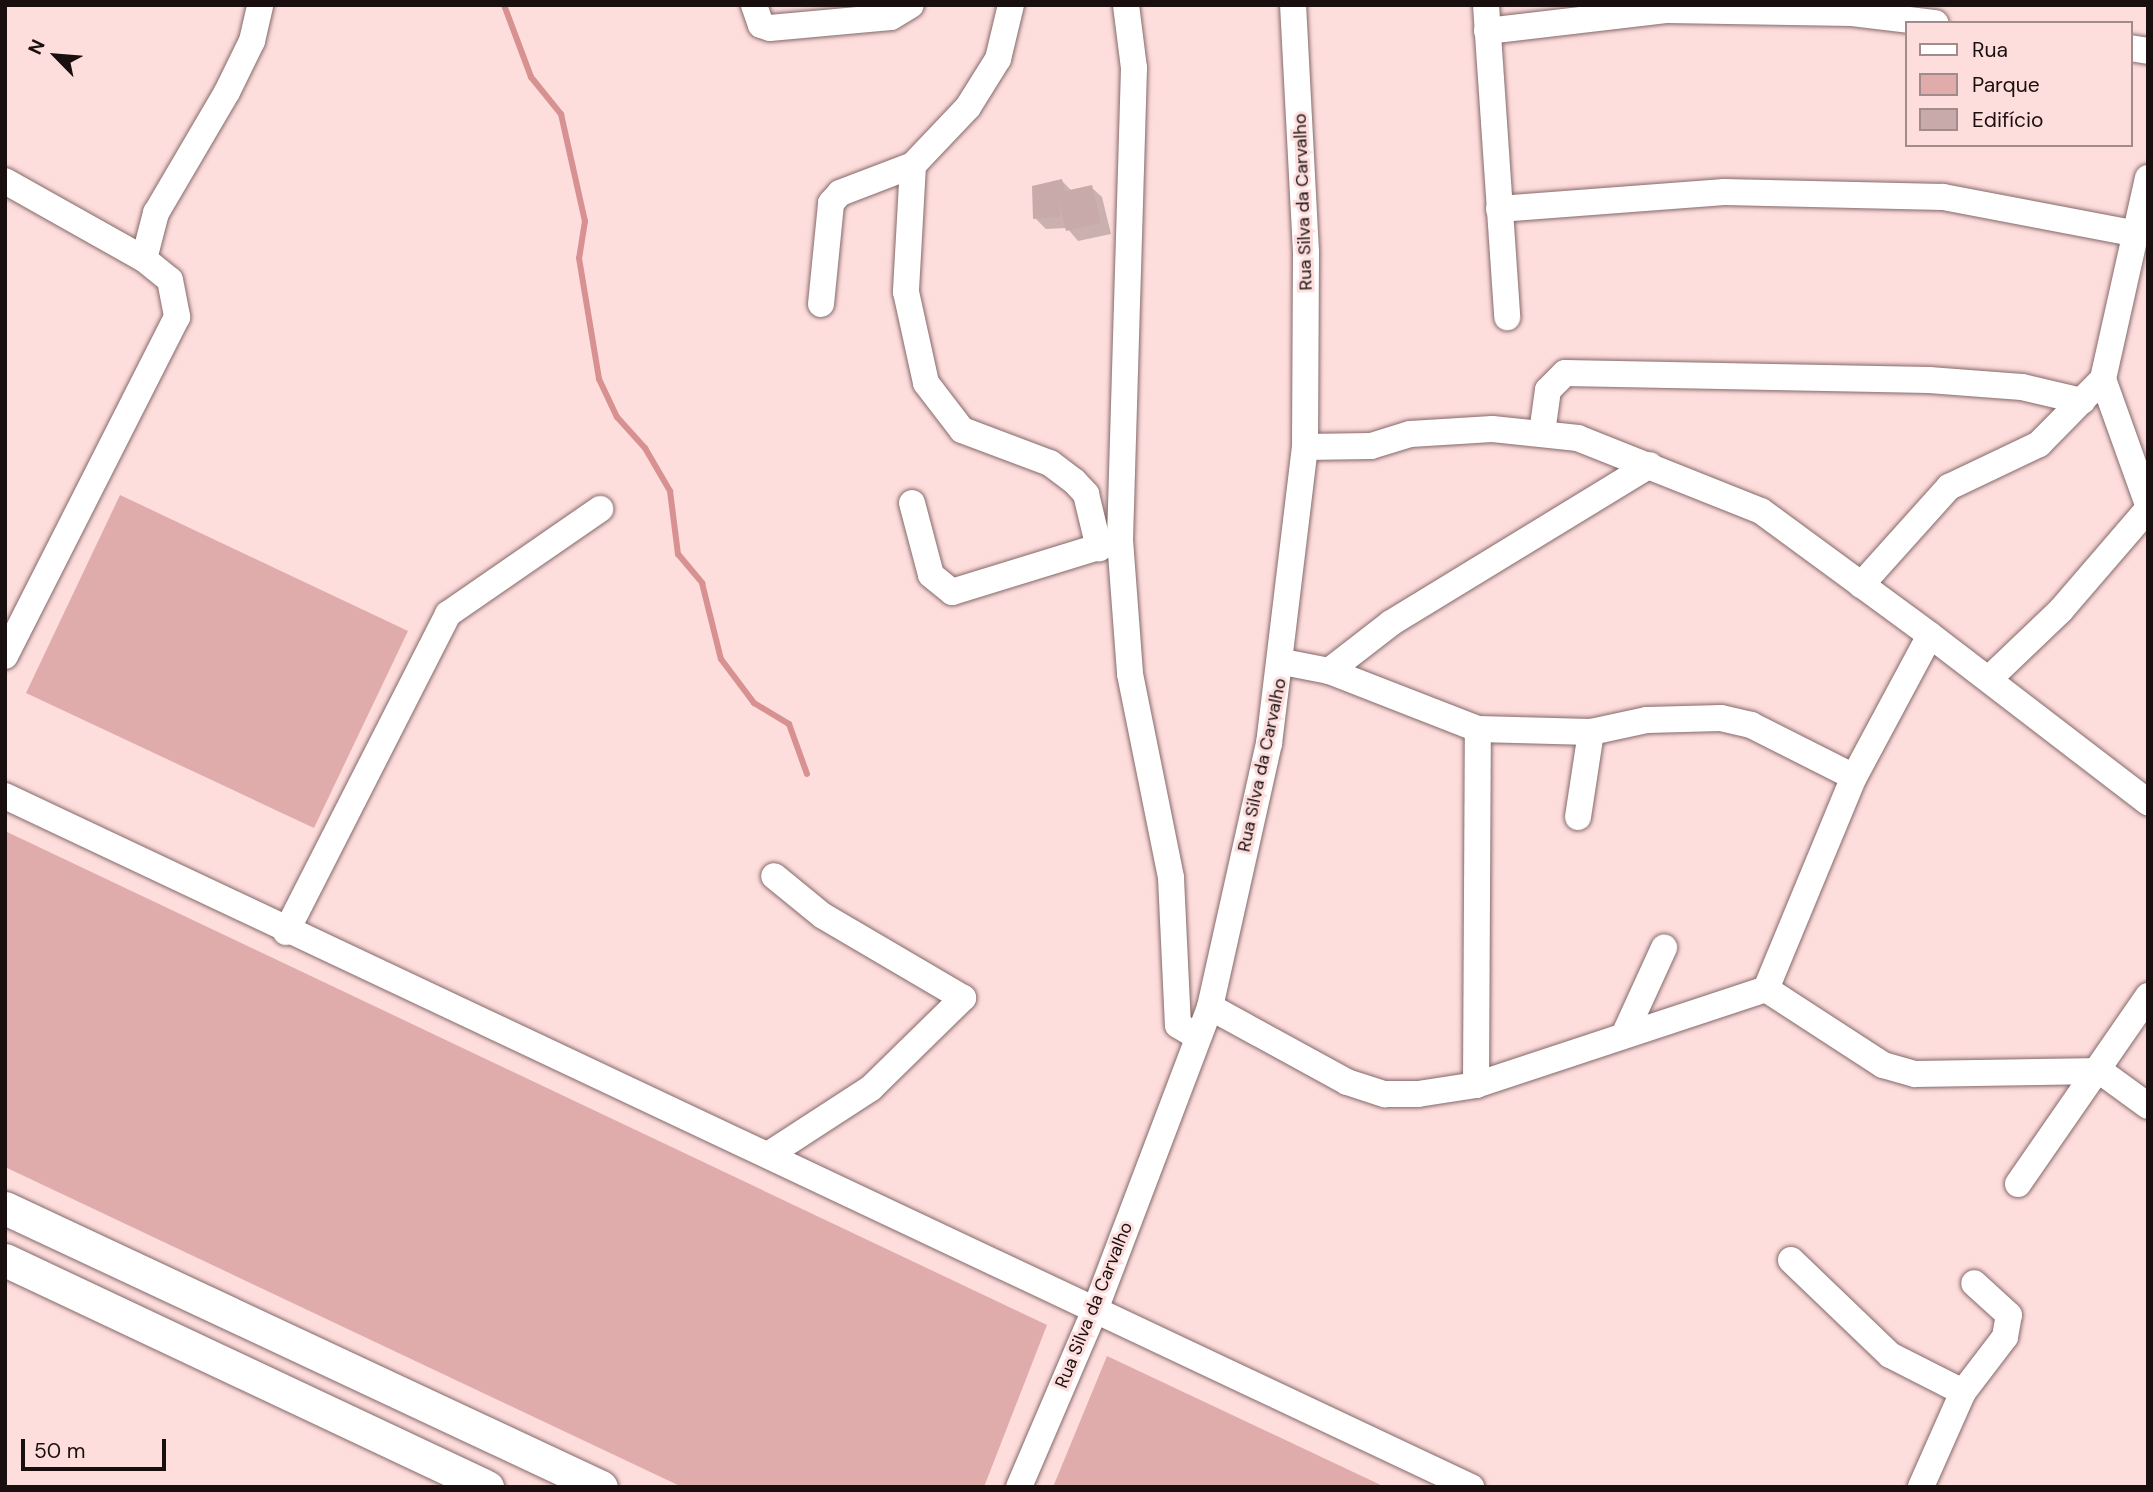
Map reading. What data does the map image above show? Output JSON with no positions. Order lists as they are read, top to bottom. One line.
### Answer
{"streets":{"street":["Rua Silva da Carvalho"]},"legend":["Rua","Parque","Edifício"],"scale_bar":"50 m","north":"top left"}
